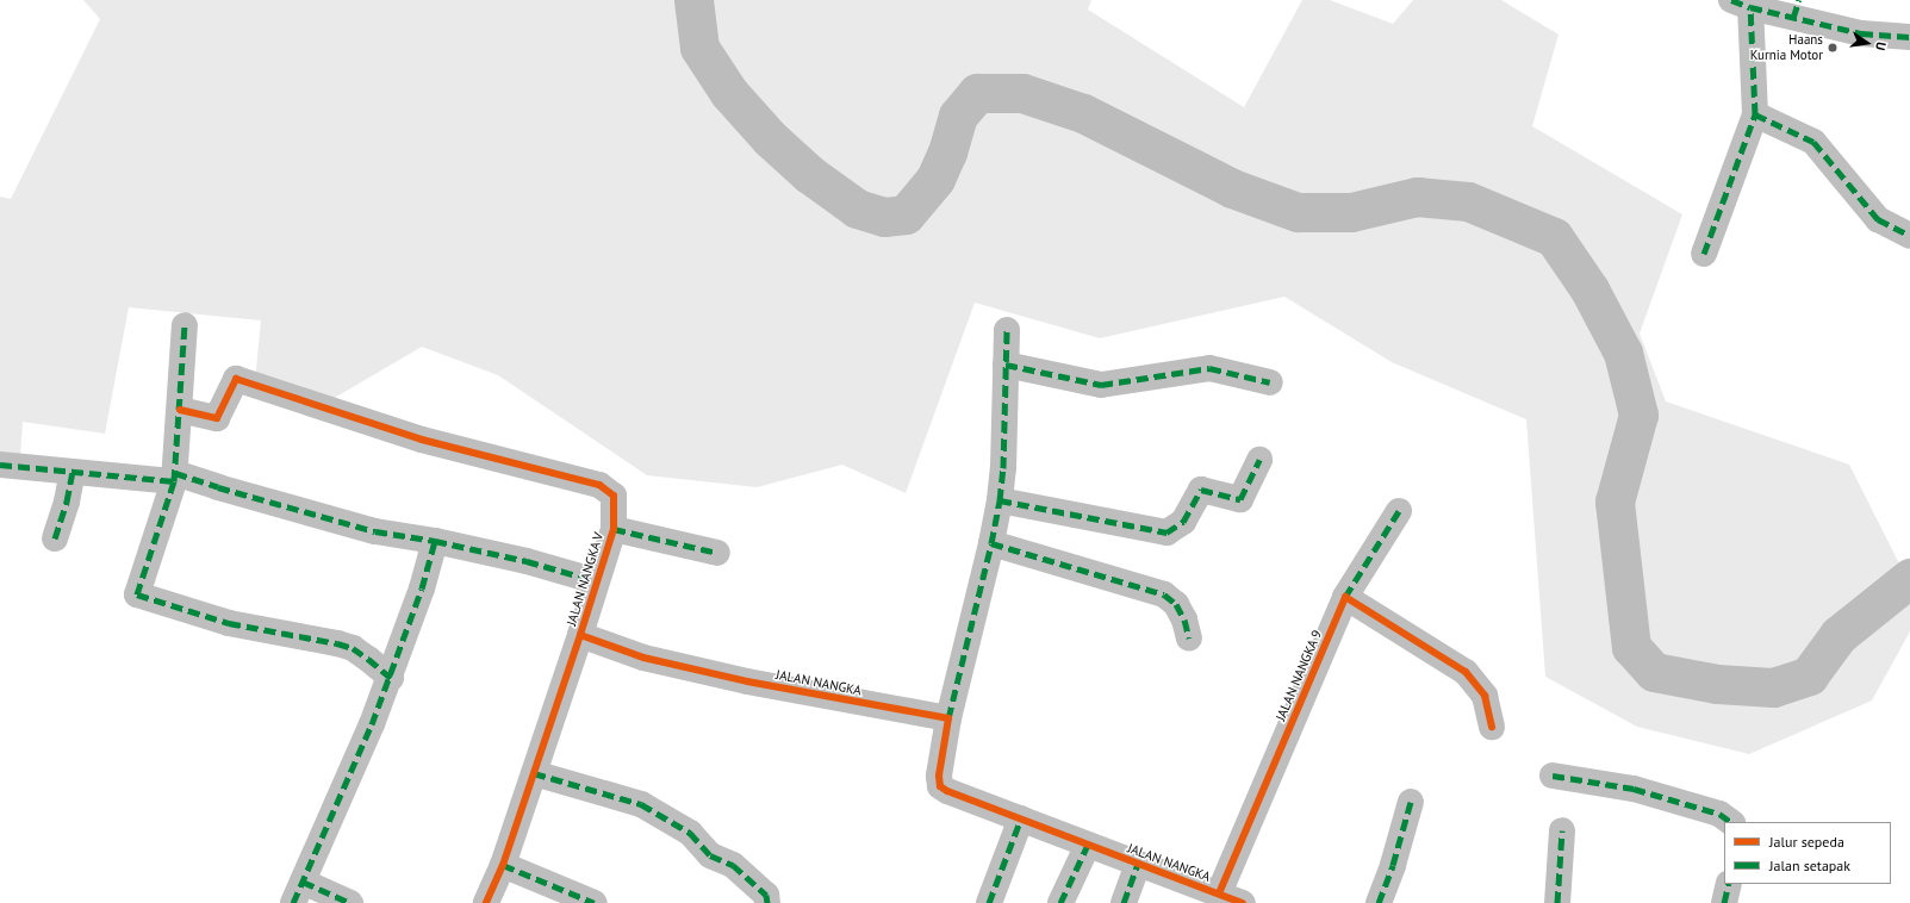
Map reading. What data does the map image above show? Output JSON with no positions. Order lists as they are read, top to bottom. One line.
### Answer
{"streets":{"street":["JALAN NANGKA V","JALAN NANGKA 9","JALAN NANGKA"]},"crossings":[["JALAN NANGKA V","JALAN NANGKA"],["JALAN NANGKA 9","JALAN NANGKA"]],"places":["Haans Kurnia Motor"],"legend":["Jalur sepeda","Jalan setapak"],"north":"right"}
